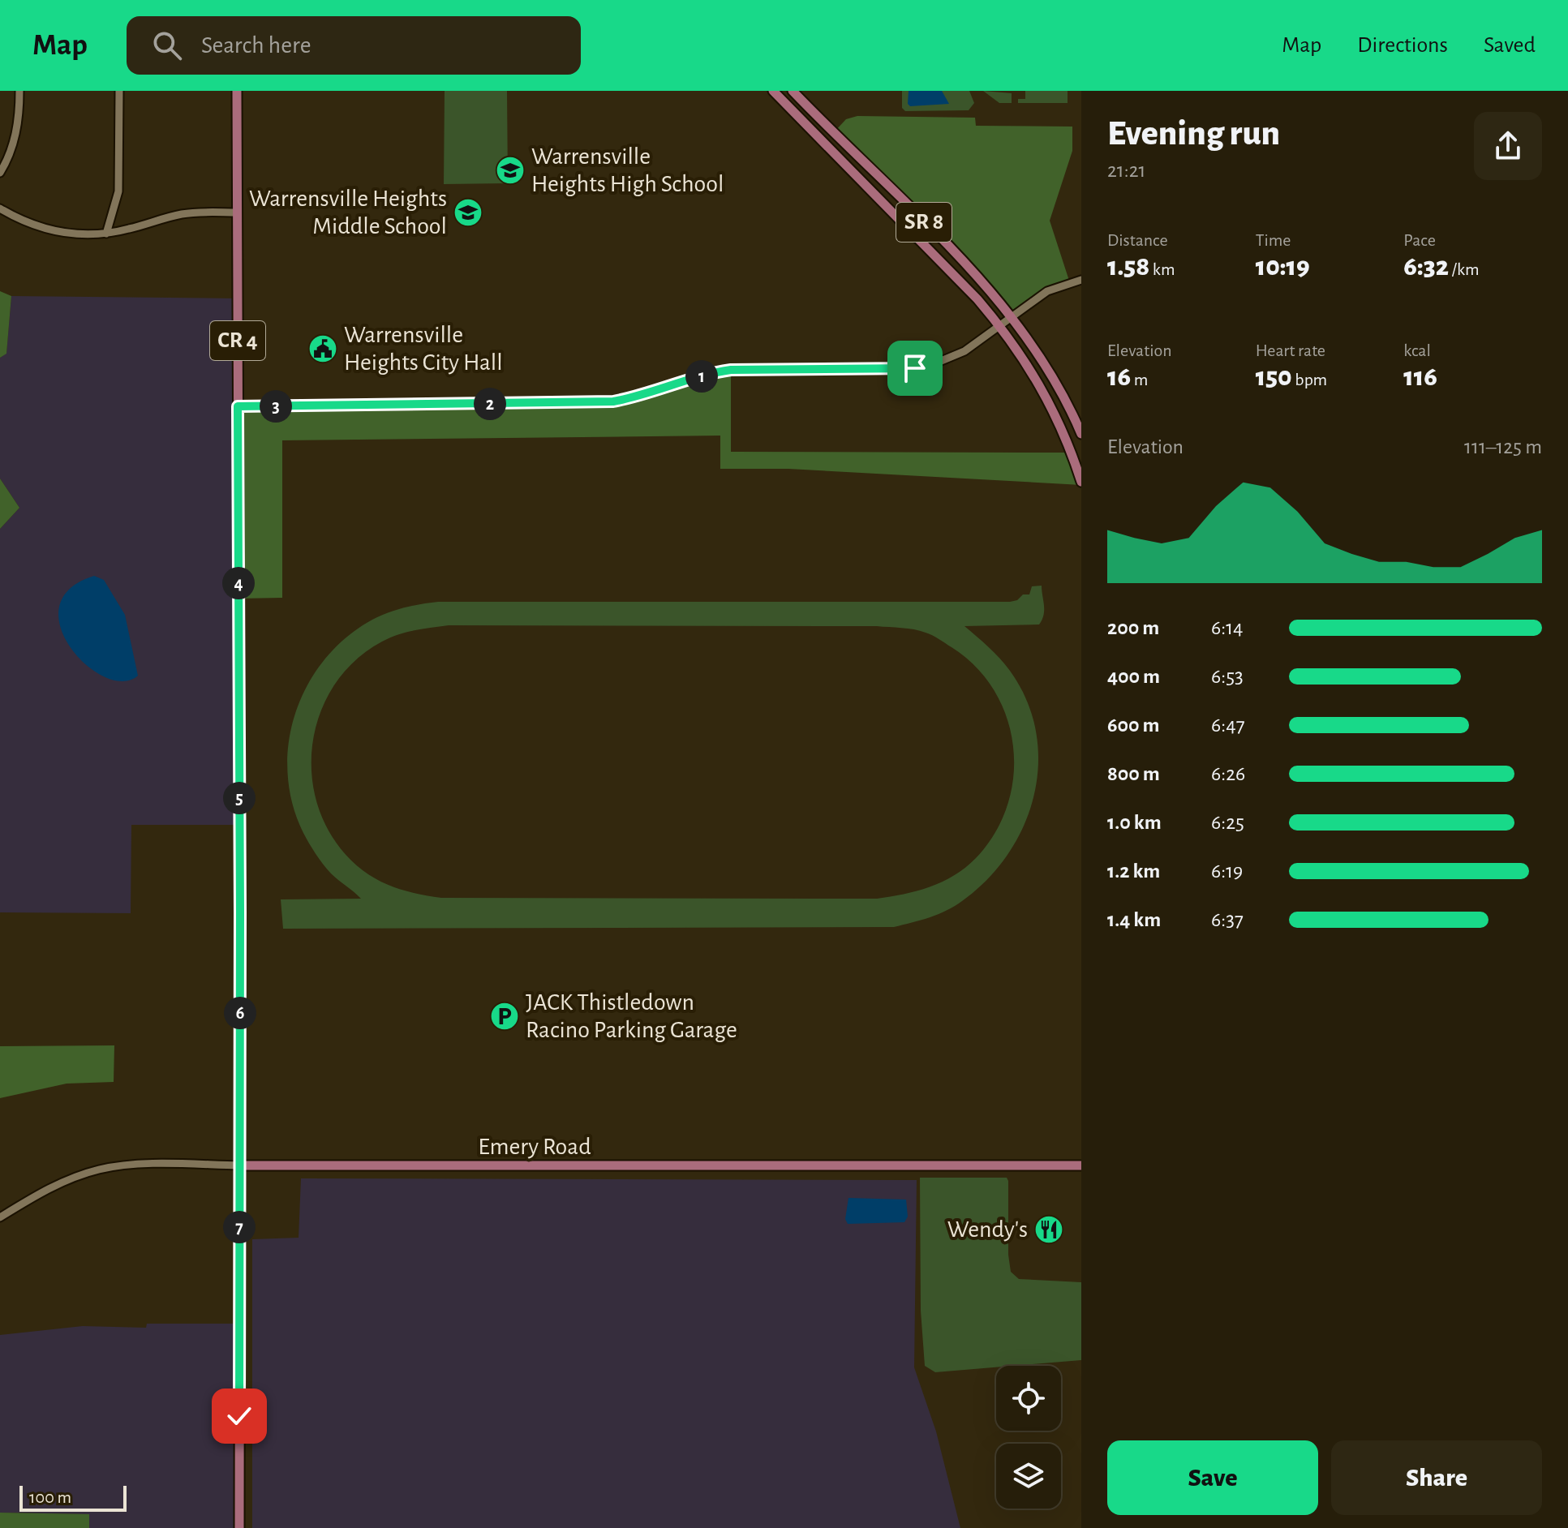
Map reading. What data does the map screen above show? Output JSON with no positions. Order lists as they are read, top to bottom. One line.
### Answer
{"streets":{"main road":["SR 8","CR 4","Emery Road"]},"crossings":[["CR 4","Emery Road"]],"places":{"school or university":["Warrensville Heights High School","Warrensville Heights Middle School"],"public building":["Warrensville Heights City Hall"],"parking":["JACK Thistledown Racino Parking Garage"],"restaurant":["Wendy's"]},"scale_bar":"100 m","page":{"header":"Map","search":"Search here","nav":["Map","Directions","Saved"],"heading":["Evening run","21:21"],"stats":[["Distance","1.58 km"],["Time","10:19"],["Pace","6:32 /km"],["Elevation","16 m"],["Heart rate","150 bpm"],["kcal","116"]],"pins":["1","2","3","4","5","6","7"],"chart":["Elevation","111–125 m"],"list":[{"name":"200 m","note":"6:14"},{"name":"400 m","note":"6:53"},{"name":"600 m","note":"6:47"},{"name":"800 m","note":"6:26"},{"name":"1.0 km","note":"6:25"},{"name":"1.2 km","note":"6:19"},{"name":"1.4 km","note":"6:37"}],"buttons":["Save","Share"],"scale":"100 m"}}
